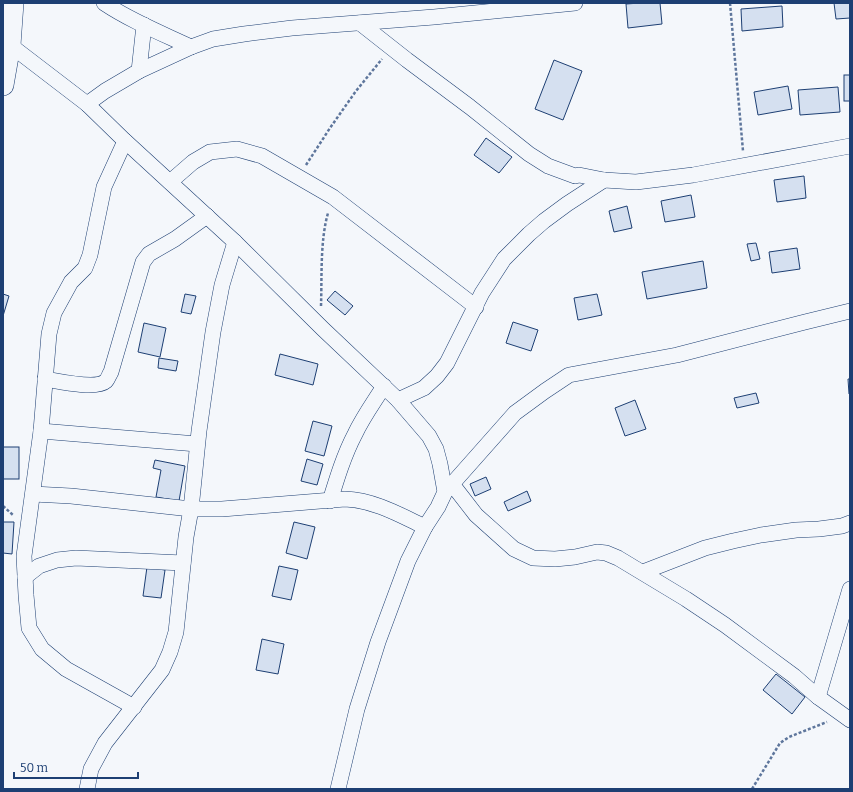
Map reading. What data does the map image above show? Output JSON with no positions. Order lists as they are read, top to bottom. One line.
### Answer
{"scale_bar":"50 m"}
